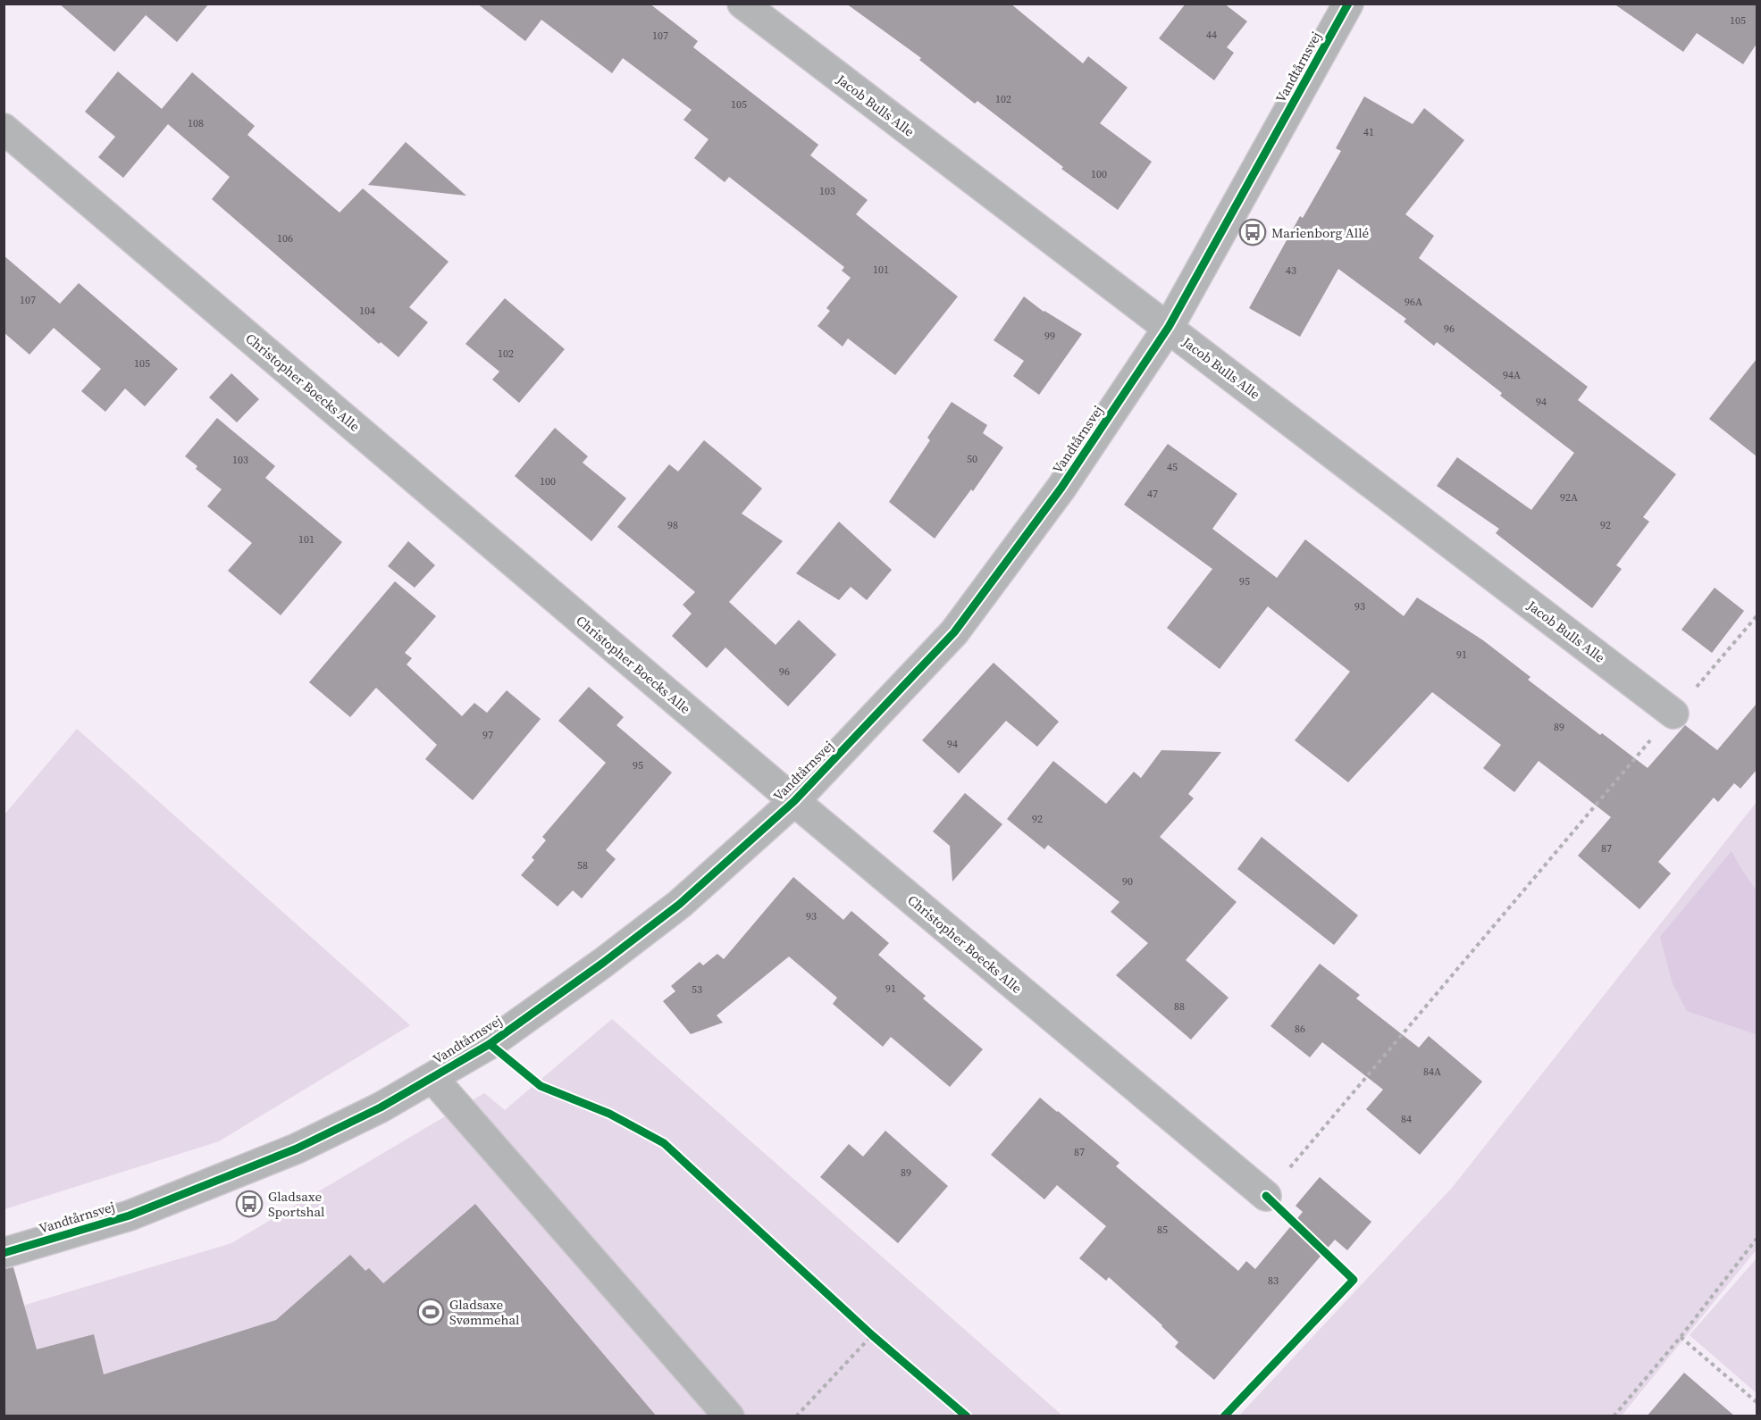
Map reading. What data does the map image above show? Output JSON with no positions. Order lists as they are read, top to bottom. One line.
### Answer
{"streets":{"street":["Vandtårnsvej","Jacob Bulls Alle","Christopher Boecks Alle"]},"crossings":[["Vandtårnsvej","Jacob Bulls Alle"],["Vandtårnsvej","Christopher Boecks Alle"]],"places":{"bus stop":["Marienborg Allé","Gladsaxe Sportshal"],"sports":["Gladsaxe Svømmehal"]},"house_numbers":["105","44","107","102","105","108","41","100","103","106","101","43","107","96A","104","96","99","102","105","94A","94","50","103","45","100","47","92A","98","92","101","95","93","91","96","89","97","94","95","92","87","58","90","93","91","53","88","86","84A","84","87","89","85","83"]}
